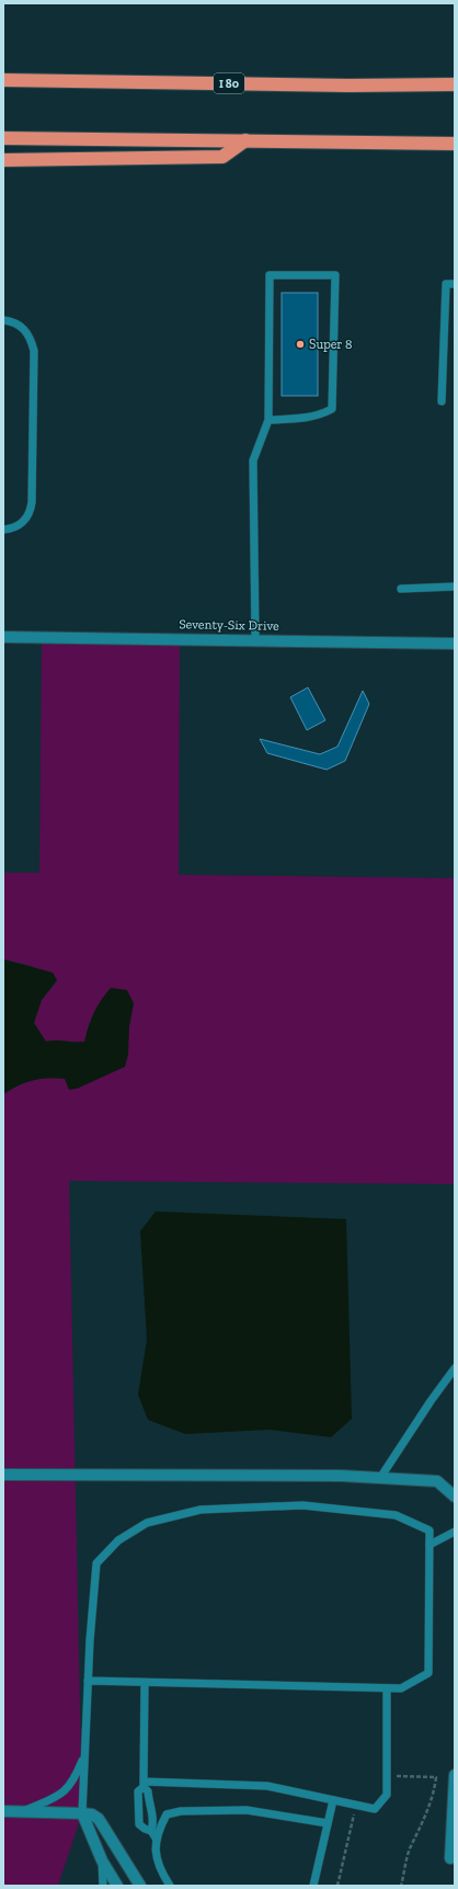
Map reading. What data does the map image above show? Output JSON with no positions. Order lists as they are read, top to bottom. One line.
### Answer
{"streets":{"highway":["I 80"],"street":["Seventy-Six Drive"]},"places":["Super 8"]}
